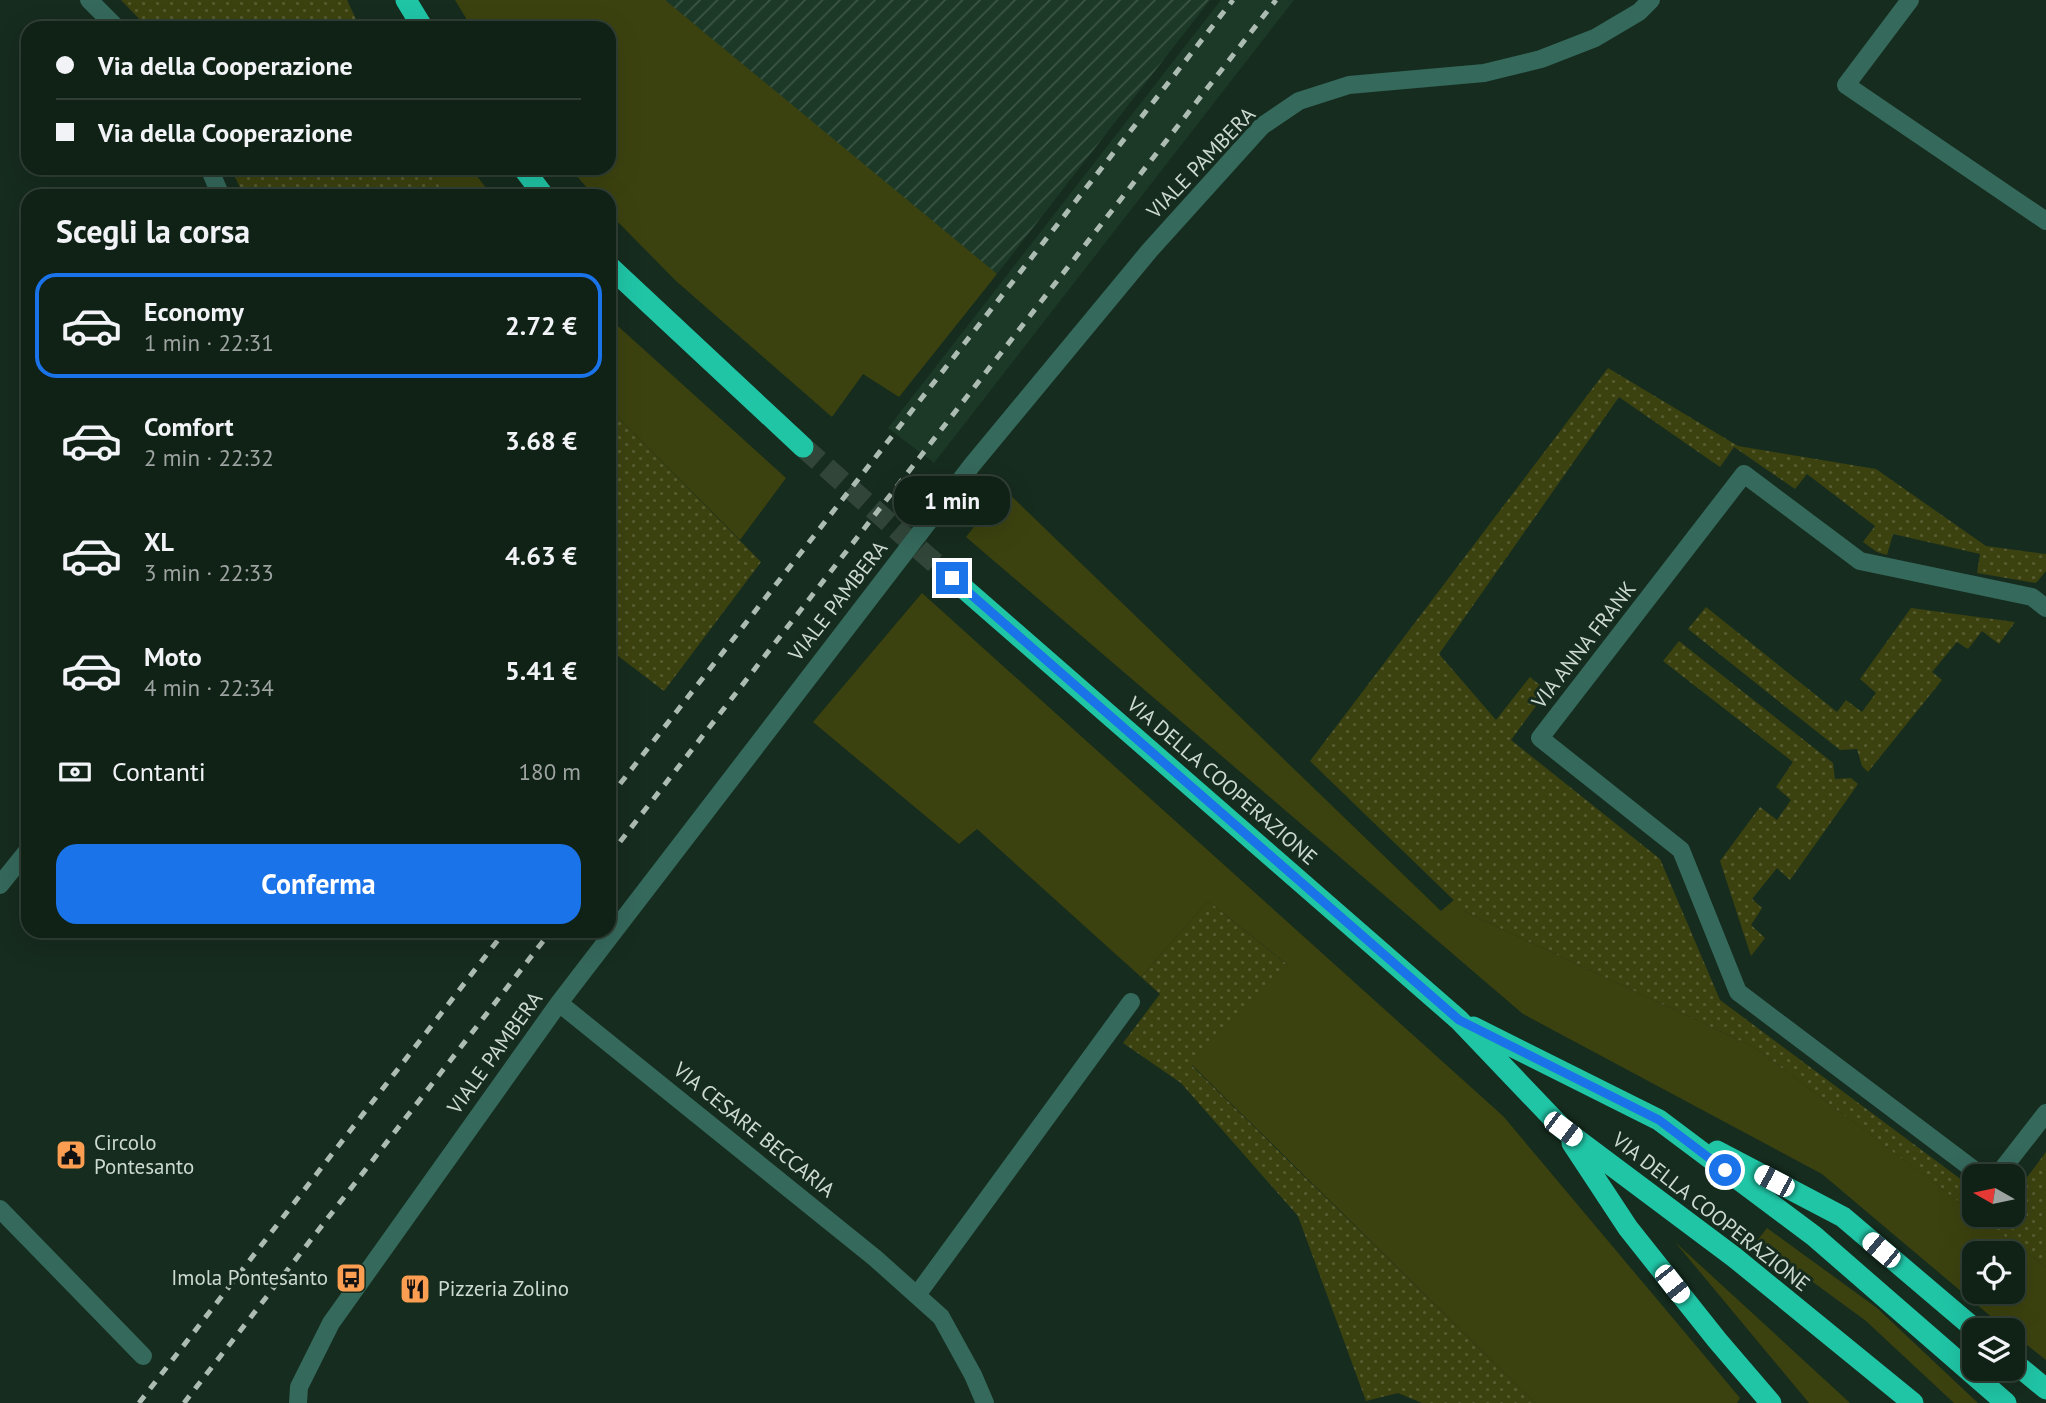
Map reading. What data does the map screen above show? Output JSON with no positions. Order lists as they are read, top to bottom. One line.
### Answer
{"streets":{"highway":["VIA DELLA COOPERAZIONE"],"street":["VIALE PAMBERA","VIA ANNA FRANK","VIA CESARE BECCARIA"]},"crossings":[["VIALE PAMBERA","VIA CESARE BECCARIA"]],"places":{"public building":["Circolo Pontesanto"],"bus stop":["Imola Pontesanto"],"restaurant":["Pizzeria Zolino"]},"north":"left","page":{"banner":["Via della Cooperazione","Via della Cooperazione"],"heading":"Scegli la corsa","list":[{"name":"Economy","note":"1 min · 22:31","value":"2.72 €"},{"name":"Comfort","note":"2 min · 22:32","value":"3.68 €"},{"name":"XL","note":"3 min · 22:33","value":"4.63 €"},{"name":"Moto","note":"4 min · 22:34","value":"5.41 €"}],"bubble":"1 min","pay":["Contanti","180 m"],"buttons":"Conferma"}}
